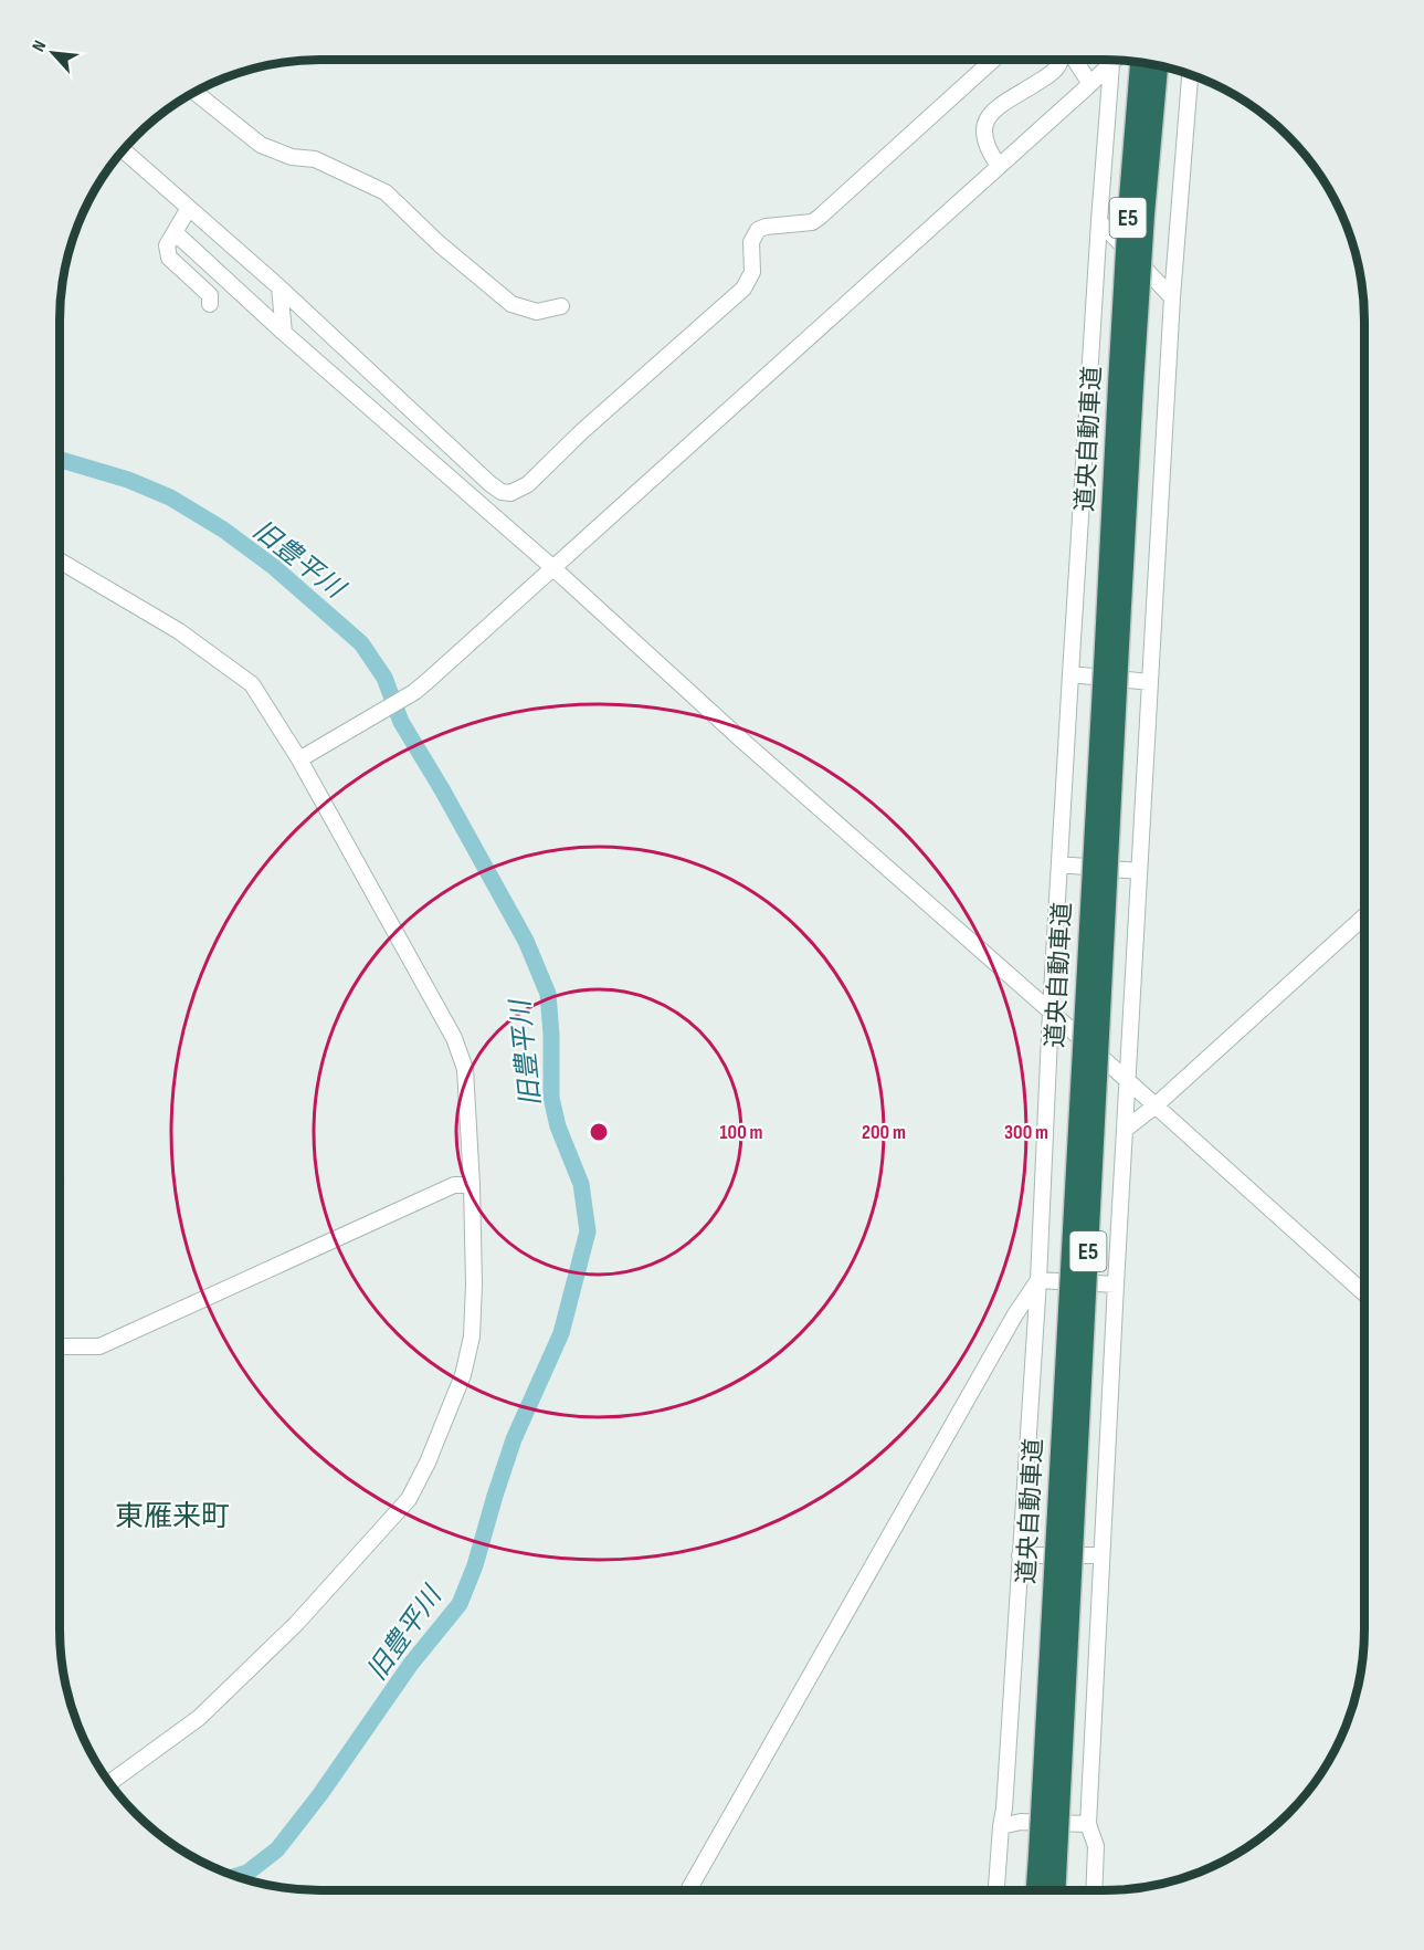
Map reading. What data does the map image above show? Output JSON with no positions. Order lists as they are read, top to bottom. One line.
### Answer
{"streets":{"highway":["E5","道央自動車道"]},"districts":["東雁来町"],"water":["旧豊平川"],"north":"top left","rings":["100 m","200 m","300 m"]}
